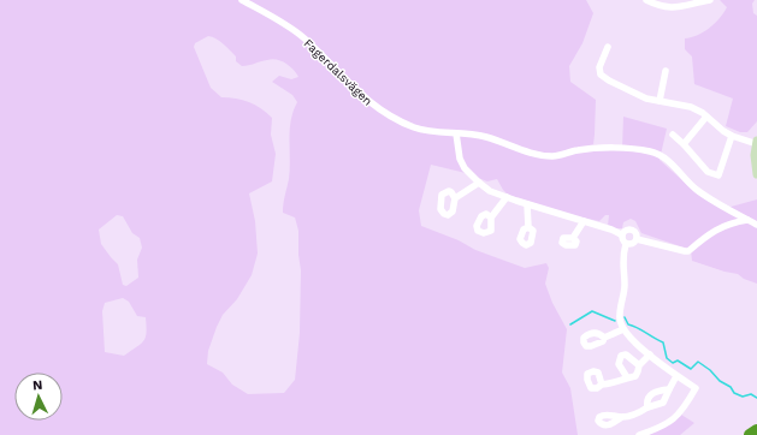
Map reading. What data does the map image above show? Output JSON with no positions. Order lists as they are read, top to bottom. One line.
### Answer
{"streets":{"street":["Fagerdalsvägen"]},"north":"top"}
